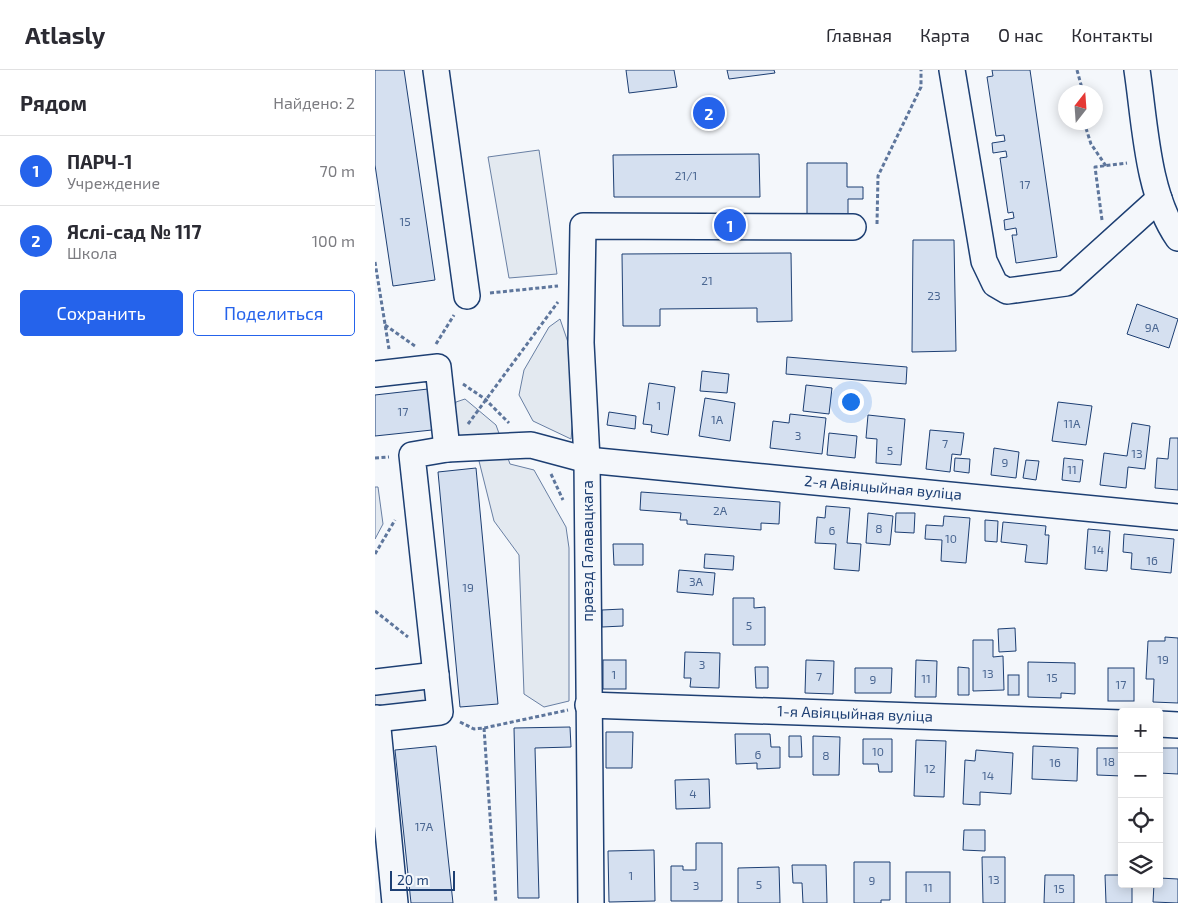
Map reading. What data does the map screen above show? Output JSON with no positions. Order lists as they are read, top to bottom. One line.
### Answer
{"streets":{"street":["2-я Авіяцыйная вуліца","праезд Галавацкага","1-я Авіяцыйная вуліца"]},"crossings":[["2-я Авіяцыйная вуліца","праезд Галавацкага"],["праезд Галавацкага","1-я Авіяцыйная вуліца"]],"house_numbers":["21/1","17","15","21","23","9А","1","17","1А","11А","3","7","5","13","9","11","2А","8","6","10","14","16","3А","19","5","19","3","13","1","7","15","11","9","17","10","6","8","18","16","12","14","4","17А","1","13","9","5","3","11","15"],"scale_bar":"20 m","north":"top","page":{"header":"Atlasly","nav":["Главная","Карта","О нас","Контакты"],"heading":["Рядом","Найдено: 2"],"pins":["2","1"],"list":[{"mark":"1","name":"ПАРЧ-1","note":"Учреждение","value":"70 m"},{"mark":"2","name":"Яслі-сад № 117","note":"Школа","value":"100 m"}],"buttons":["Сохранить","Поделиться"],"map_buttons":["+","−"],"scale":"20 m"}}
